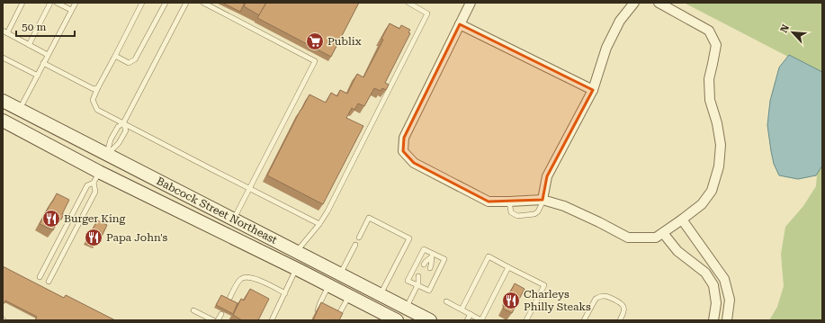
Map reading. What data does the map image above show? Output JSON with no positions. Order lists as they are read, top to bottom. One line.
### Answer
{"streets":{"main road":["Babcock Street Northeast"]},"places":{"supermarket":["Publix"],"restaurant":["Burger King","Papa John's","Charleys Philly Steaks"]},"scale_bar":"50 m","north":"top left"}
